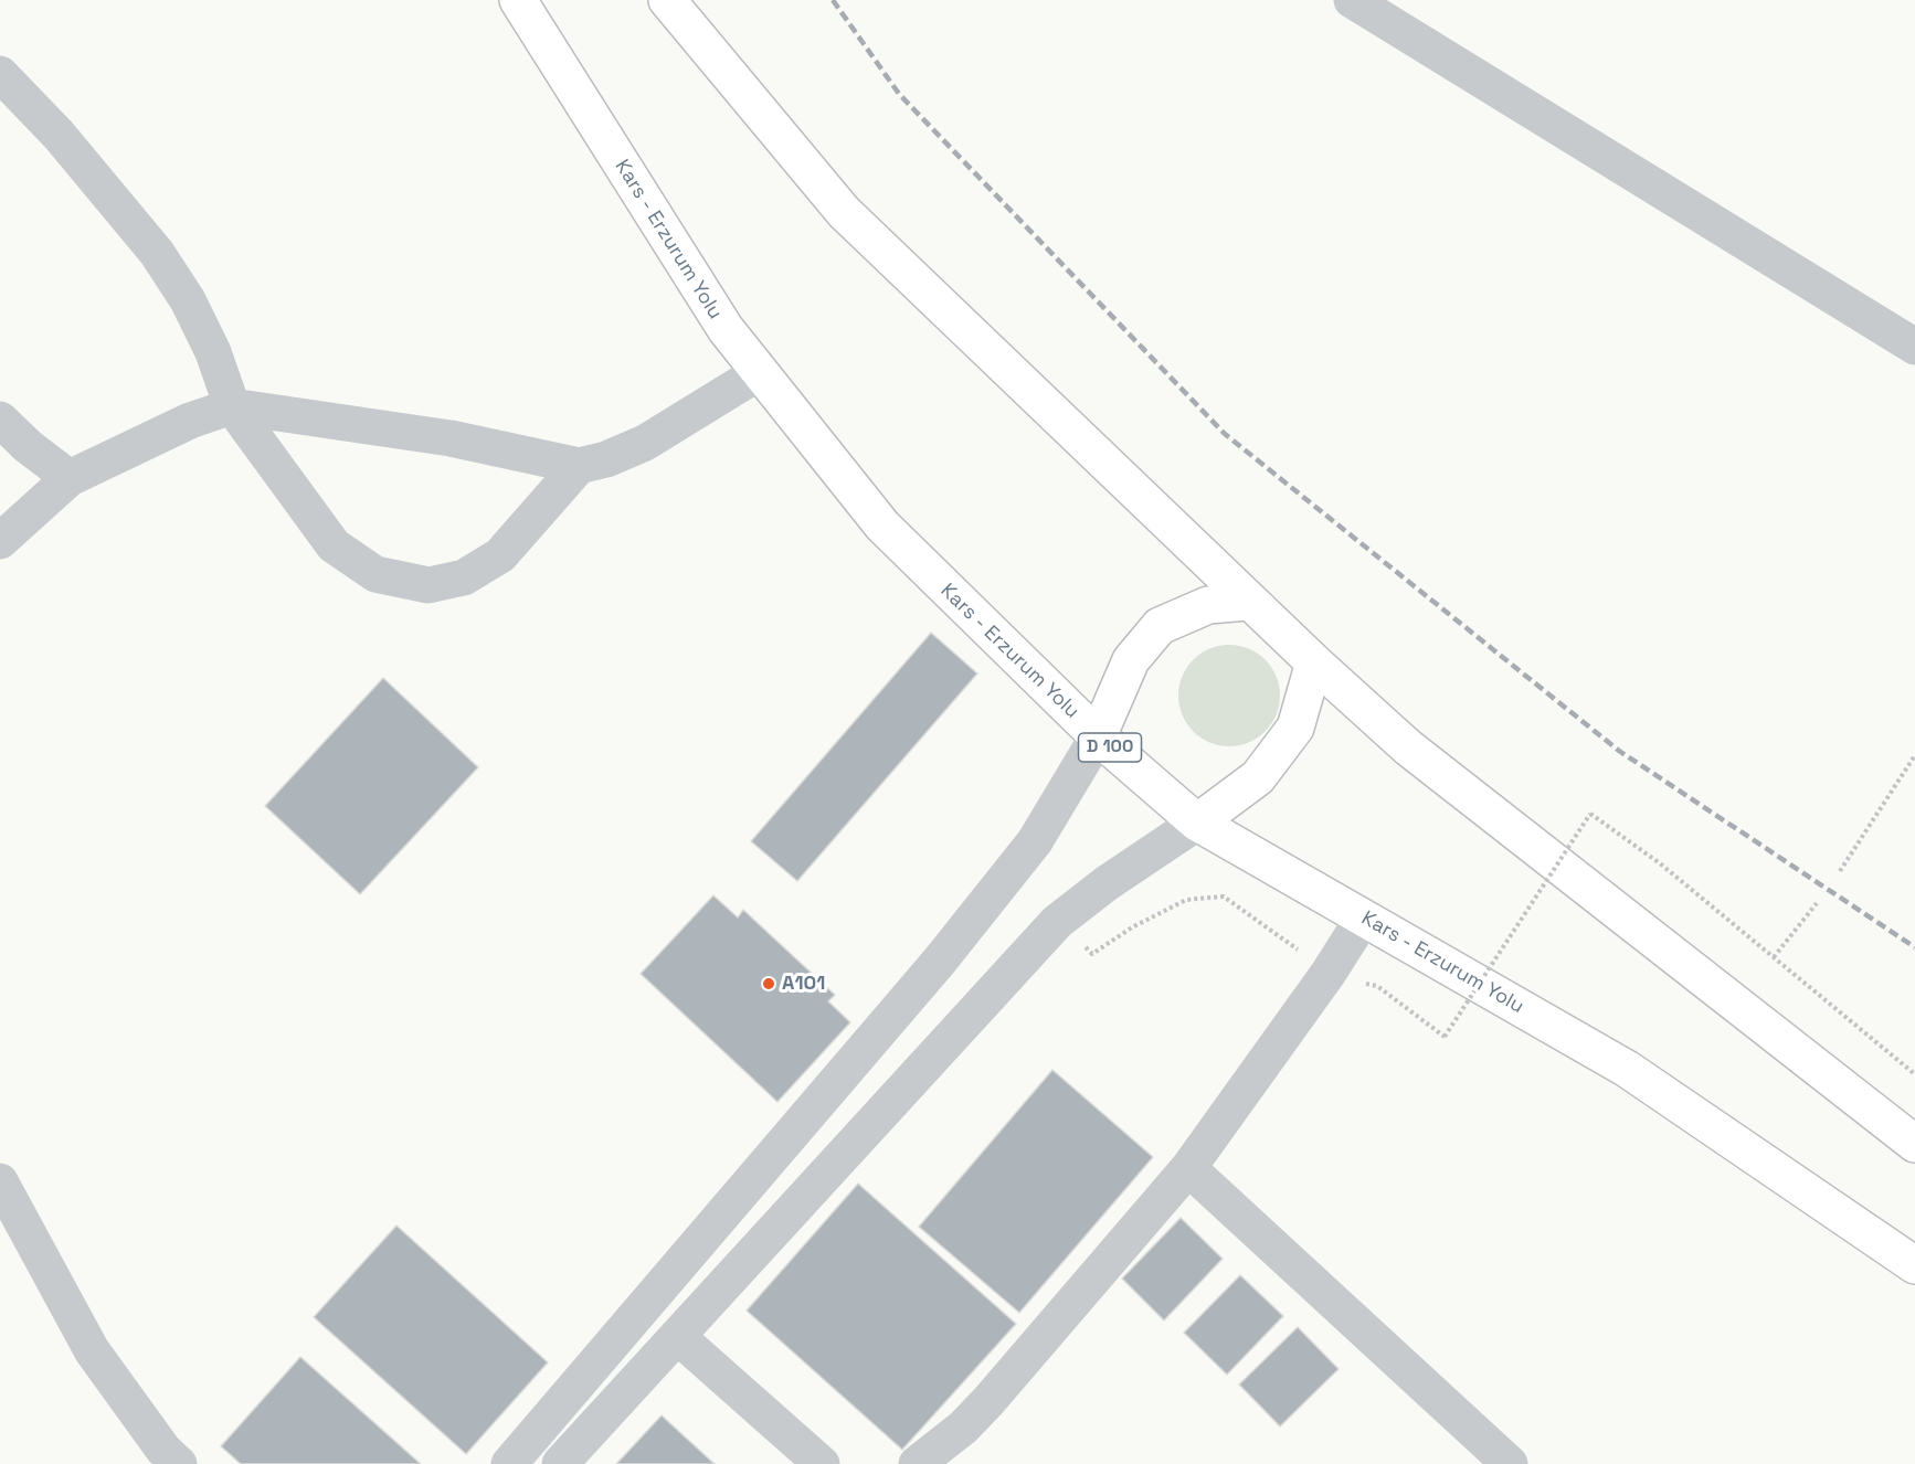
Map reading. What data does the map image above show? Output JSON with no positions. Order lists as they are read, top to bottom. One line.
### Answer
{"streets":{"highway":["Kars - Erzurum Yolu","D 100"]},"places":["A101"]}
